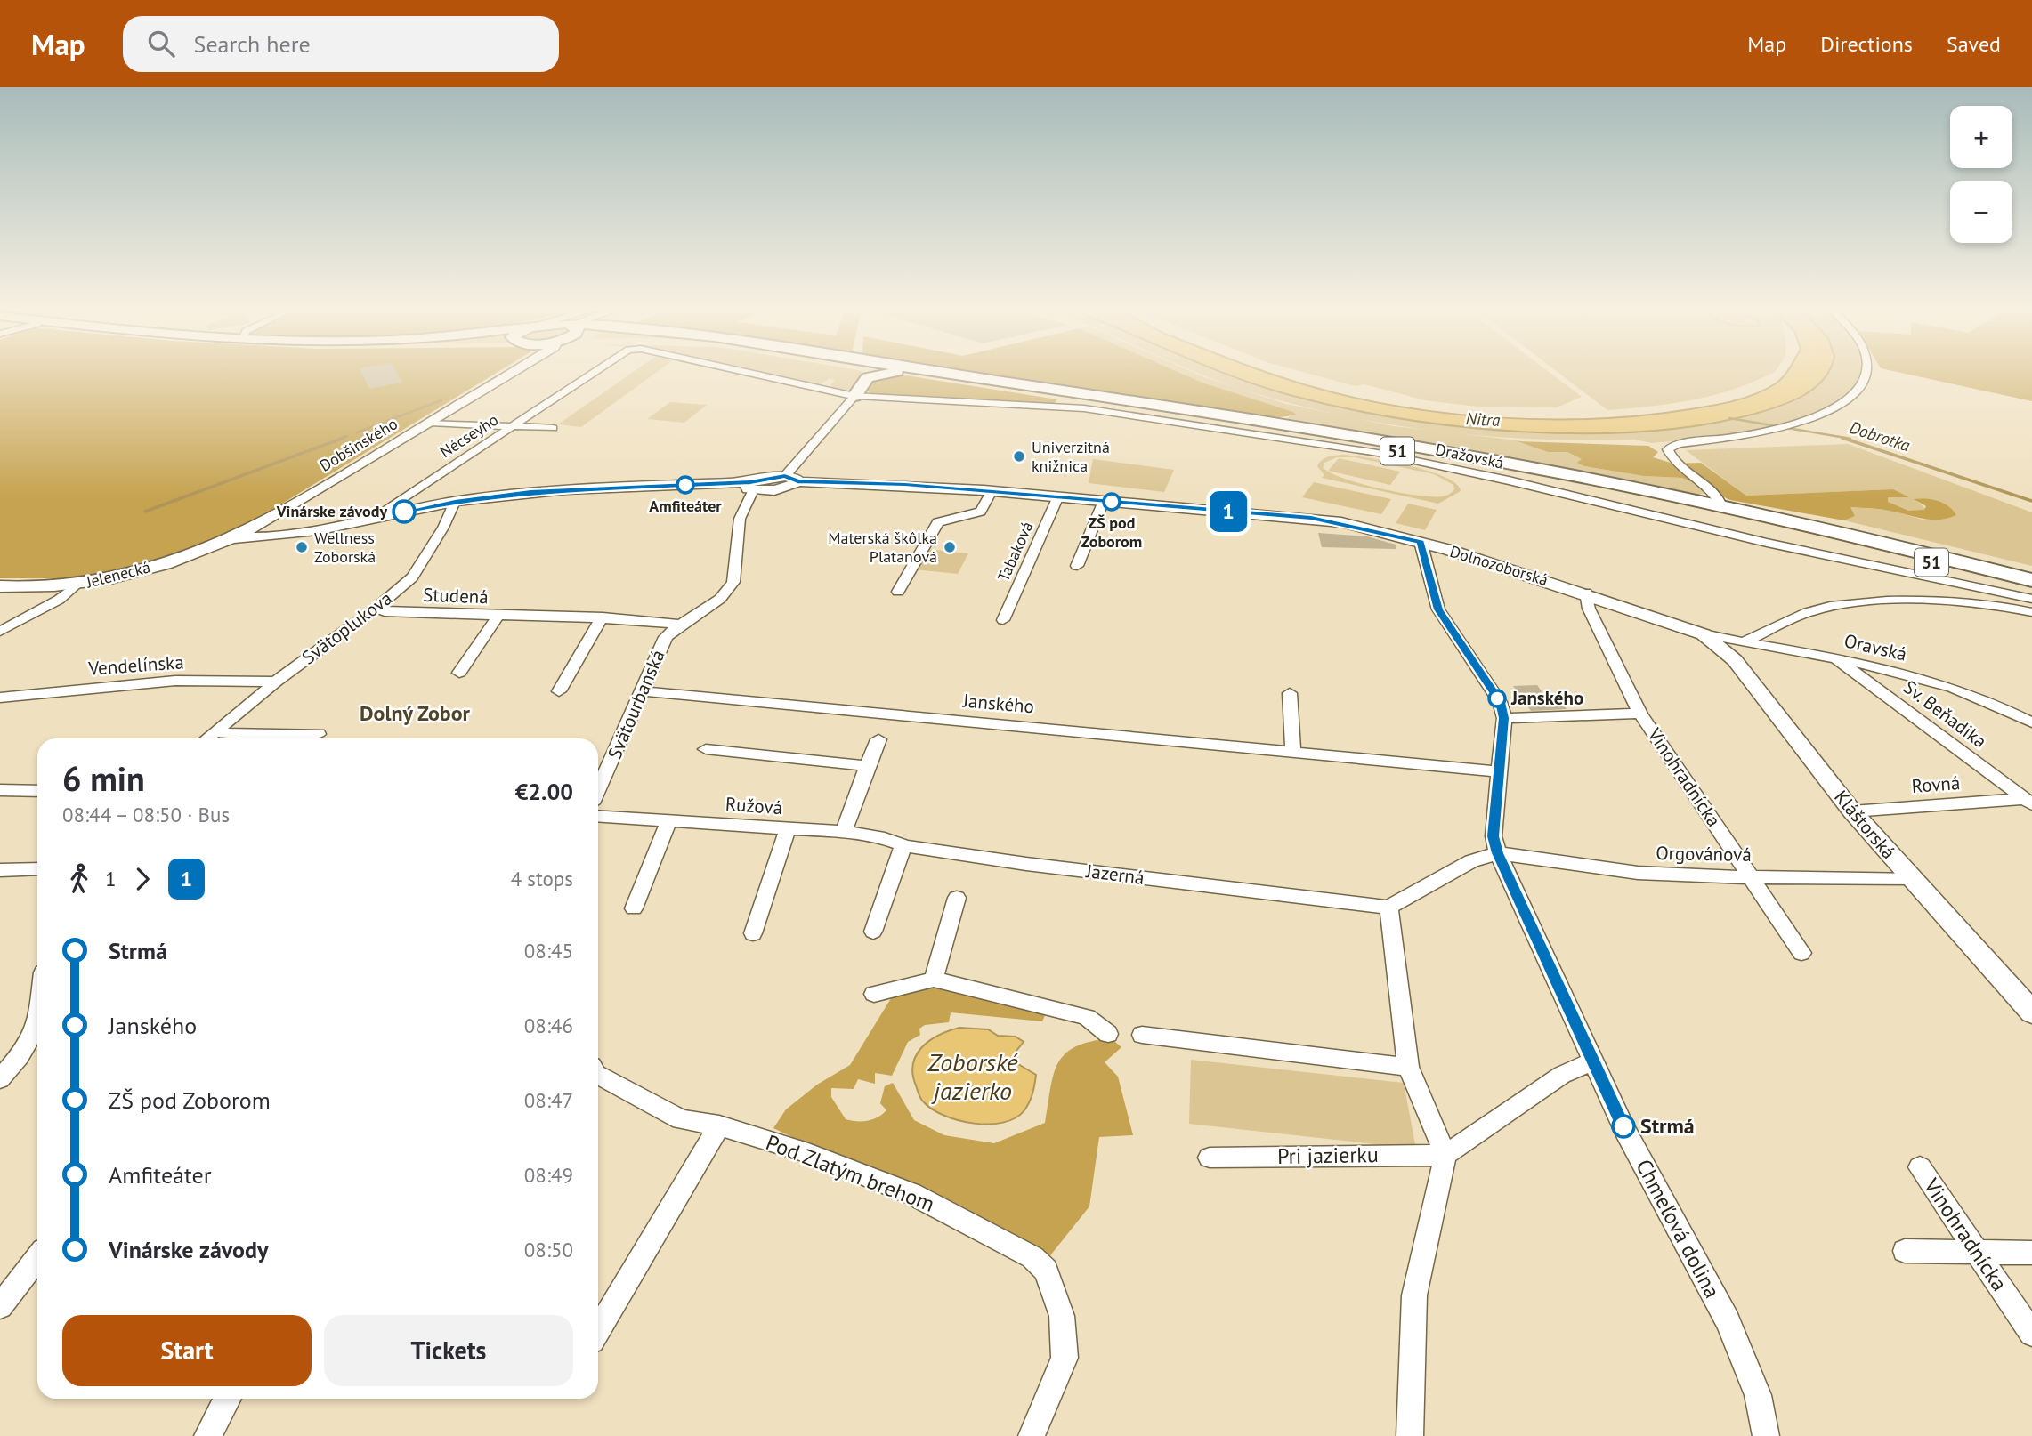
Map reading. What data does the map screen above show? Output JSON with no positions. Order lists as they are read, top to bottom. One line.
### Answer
{"streets":{"main road":["51"],"street":["Nécseyho","Dobšinského","Dražovská","Tabaková","Dolnozoborská","Jelenecká","Studená","Svätoplukova","Oravská","Vendelínska","Janského","Svätourbanská","Sv. Beňadika","Vinohradnícka","Rovná","Ružová","Kláštorská","Orgovánová","Jazerná","Pri jazierku","Pod Zlatým brehom","Chmeľová dolina"]},"crossings":[["Nécseyho","Dražovská"],["Dobšinského","Dolnozoborská"],["Dobšinského","Jelenecká"],["Tabaková","Dolnozoborská"],["Dolnozoborská","Jelenecká"],["Dolnozoborská","Svätoplukova"],["Dolnozoborská","Oravská"],["Dolnozoborská","Svätourbanská"],["Dolnozoborská","Vinohradnícka"],["Dolnozoborská","Kláštorská"],["Dolnozoborská","Chmeľová dolina"],["Studená","Svätoplukova"],["Studená","Svätourbanská"],["Svätoplukova","Vendelínska"],["Oravská","Sv. Beňadika"],["Oravská","Kláštorská"],["Janského","Svätourbanská"],["Janského","Chmeľová dolina"],["Sv. Beňadika","Rovná"],["Vinohradnícka","Orgovánová"],["Rovná","Kláštorská"],["Ružová","Jazerná"],["Kláštorská","Orgovánová"],["Orgovánová","Chmeľová dolina"]],"districts":["Dolný Zobor"],"water":["Nitra","Dobrotka","Zoborské jazierko"],"places":["Univerzitná knižnica","Amfiteáter","ZŠ pod Zoborom","Vinárske závody","Wellness Zoborská","Materská škôlka Platanová","Janského","Strmá"],"lines":["bus line 1"],"page":{"header":"Map","search":"Search here","nav":["Map","Directions","Saved"],"on_map":"1","map_buttons":["+","−"],"heading":["6 min","08:44 – 08:50 · Bus","€2.00"],"legs":["1","1","4 stops"],"list":[{"name":"Strmá","value":"08:45"},{"name":"Janského","value":"08:46"},{"name":"ZŠ pod Zoborom","value":"08:47"},{"name":"Amfiteáter","value":"08:49"},{"name":"Vinárske závody","value":"08:50"}],"buttons":["Start","Tickets"]}}
